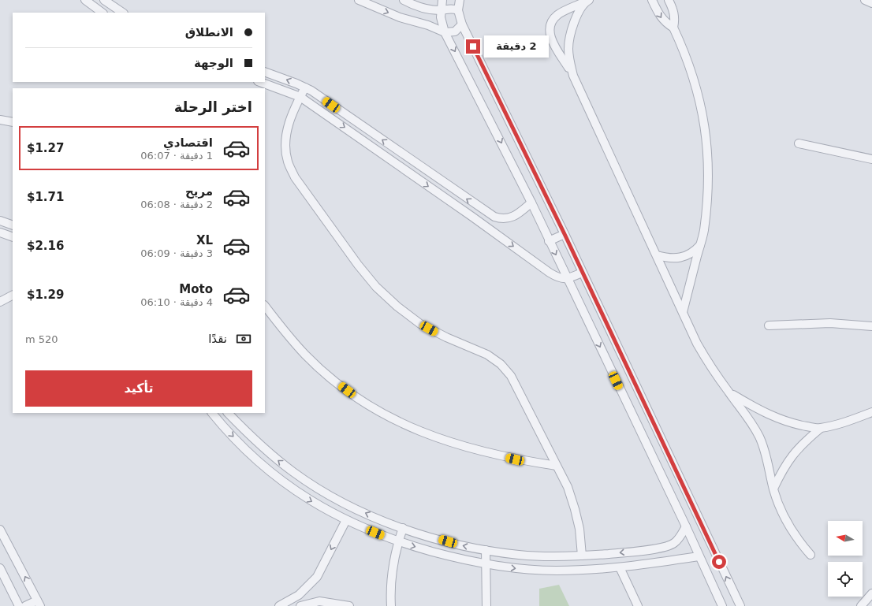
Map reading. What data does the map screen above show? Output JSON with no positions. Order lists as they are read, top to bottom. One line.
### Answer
{"north":"left","page":{"banner":["الانطلاق","الوجهة"],"bubble":"2 دقيقة","heading":"اختر الرحلة","list":[{"name":"اقتصادي","note":"1 دقيقة · 06:07","value":"$1.27"},{"name":"مريح","note":"2 دقيقة · 06:08","value":"$1.71"},{"name":"XL","note":"3 دقيقة · 06:09","value":"$2.16"},{"name":"Moto","note":"4 دقيقة · 06:10","value":"$1.29"}],"pay":["نقدًا","520 m"],"buttons":"تأكيد"}}
